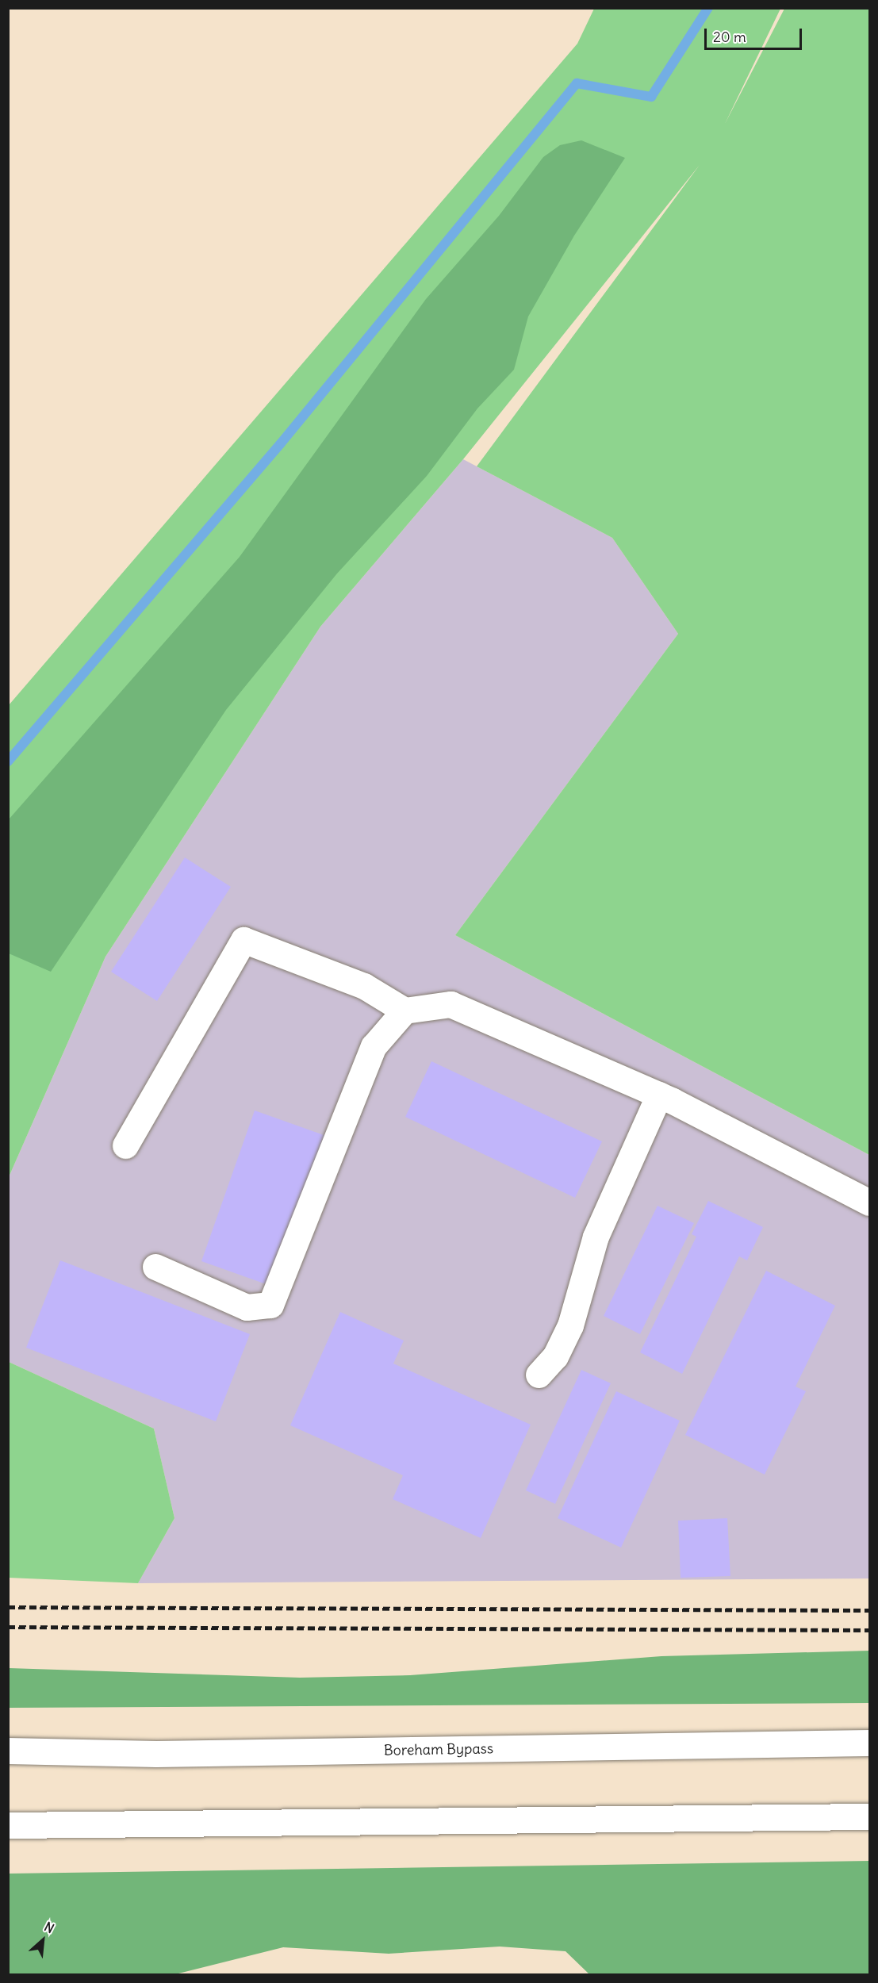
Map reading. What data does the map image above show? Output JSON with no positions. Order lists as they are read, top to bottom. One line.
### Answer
{"streets":{"main road":["Boreham Bypass"]},"scale_bar":"20 m","north":"top right"}
